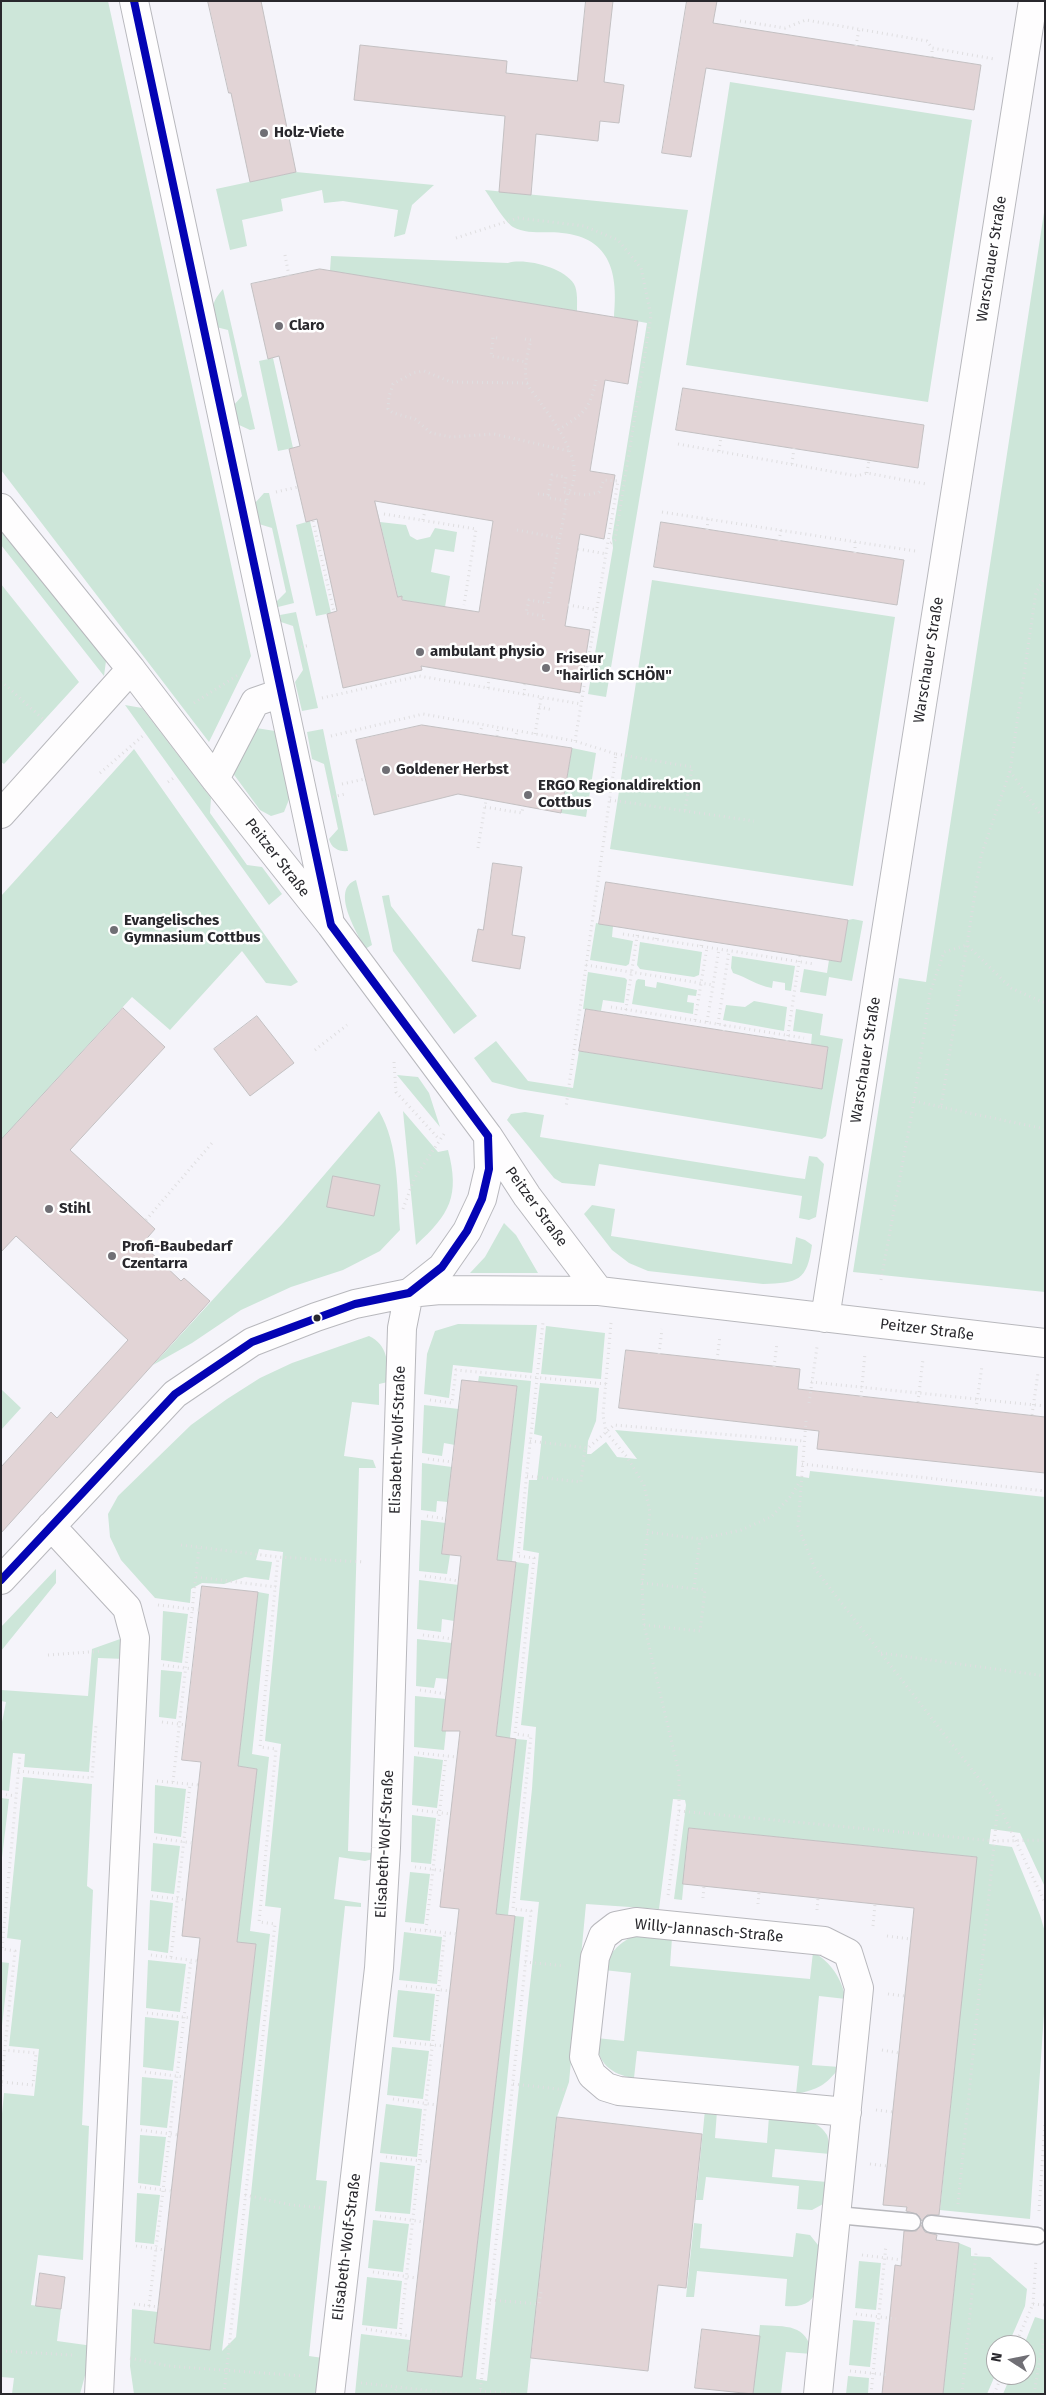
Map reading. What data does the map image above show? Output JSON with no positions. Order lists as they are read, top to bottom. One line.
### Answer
{"streets":{"street":["Warschauer Straße","Peitzer Straße","Elisabeth-Wolf-Straße","Willy-Jannasch-Straße"]},"crossings":[["Warschauer Straße","Peitzer Straße"]],"places":["Holz-Viete","Claro","ambulant physio","Friseur \"hairlich SCHÖN\"","Goldener Herbst","ERGO Regionaldirektion Cottbus","Evangelisches Gymnasium Cottbus","Stihl","Profi-Baubedarf Czentarra"],"north":"left"}
